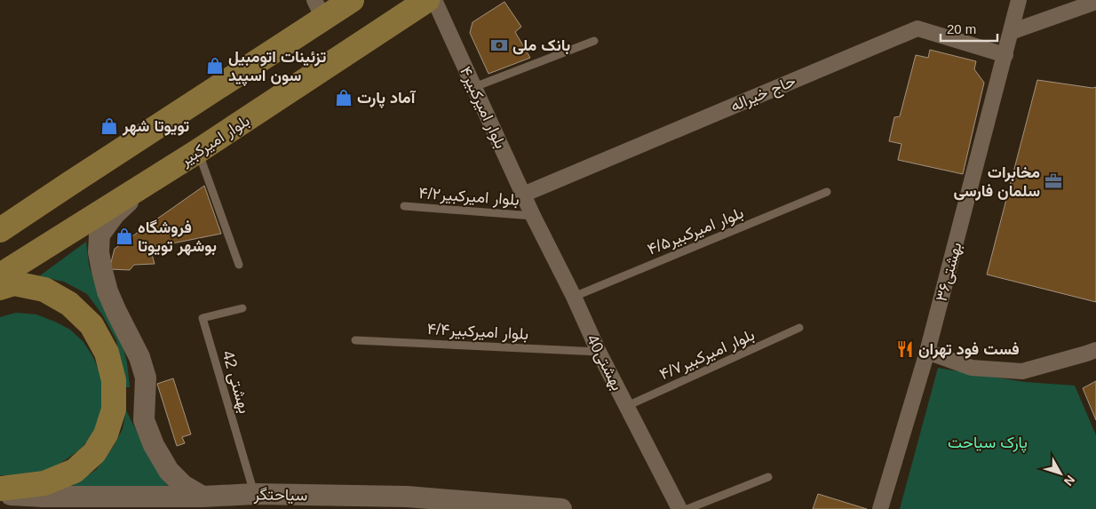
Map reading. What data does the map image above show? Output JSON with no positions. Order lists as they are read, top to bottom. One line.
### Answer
{"streets":{"main road":["بلوار امیرکبیر","سیاحتگر"],"street":["حاج خیراله","۴بلوار امیرکبیر","بهشتی۳۶","40بهشتی"],"lane":["بلوار امیرکبیر۴/۲","بلوار امیرکبیر۴/۵","بلوار امیرکبیر۴/۴","بلوار امیرکبیر۴/۷","42 بهشتی"]},"crossings":[["حاج خیراله","۴بلوار امیرکبیر"],["حاج خیراله","بهشتی۳۶"],["۴بلوار امیرکبیر","بلوار امیرکبیر۴/۲"],["۴بلوار امیرکبیر","40بهشتی"],["بلوار امیرکبیر۴/۲","40بهشتی"],["بلوار امیرکبیر۴/۵","40بهشتی"],["بلوار امیرکبیر۴/۴","40بهشتی"],["بلوار امیرکبیر۴/۷","40بهشتی"],["42 بهشتی","سیاحتگر"]],"parks":["پارک سیاحت"],"places":{"bank":["بانک ملی"],"shop":["تزئینات اتومبیل سون اسپید","آماد پارت","تویوتا شهر","فروشگاه بوشهر تویوتا"],"office":["مخابرات سلمان فارسی"],"restaurant":["فست فود تهران"]},"scale_bar":"20 m","north":"bottom right"}
